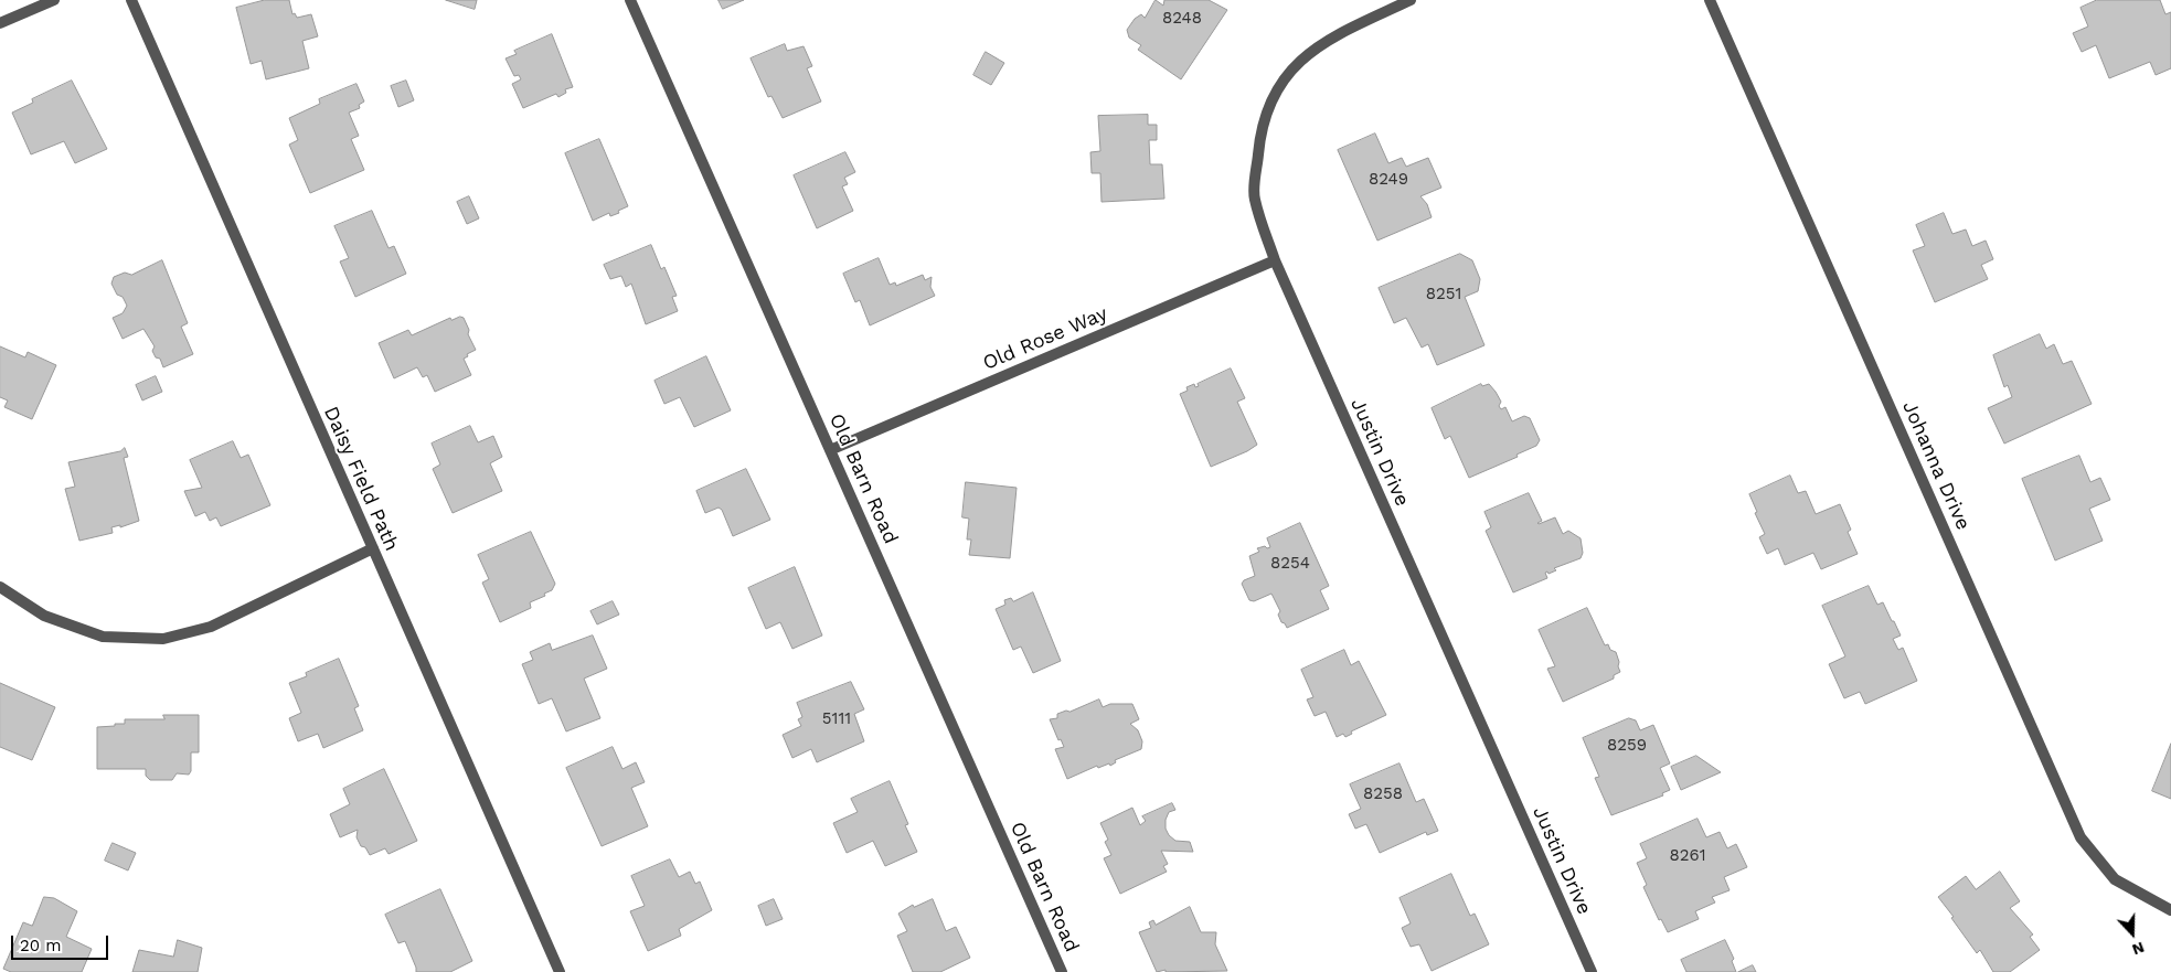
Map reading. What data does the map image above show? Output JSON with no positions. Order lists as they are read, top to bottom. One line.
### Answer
{"streets":{"street":["Old Rose Way","Justin Drive","Johanna Drive","Daisy Field Path","Old Barn Road"]},"crossings":[["Old Rose Way","Justin Drive"],["Old Rose Way","Old Barn Road"]],"house_numbers":["8248","8249","8251","8254","5111","8259","8258","8261"],"scale_bar":"20 m","north":"bottom"}
